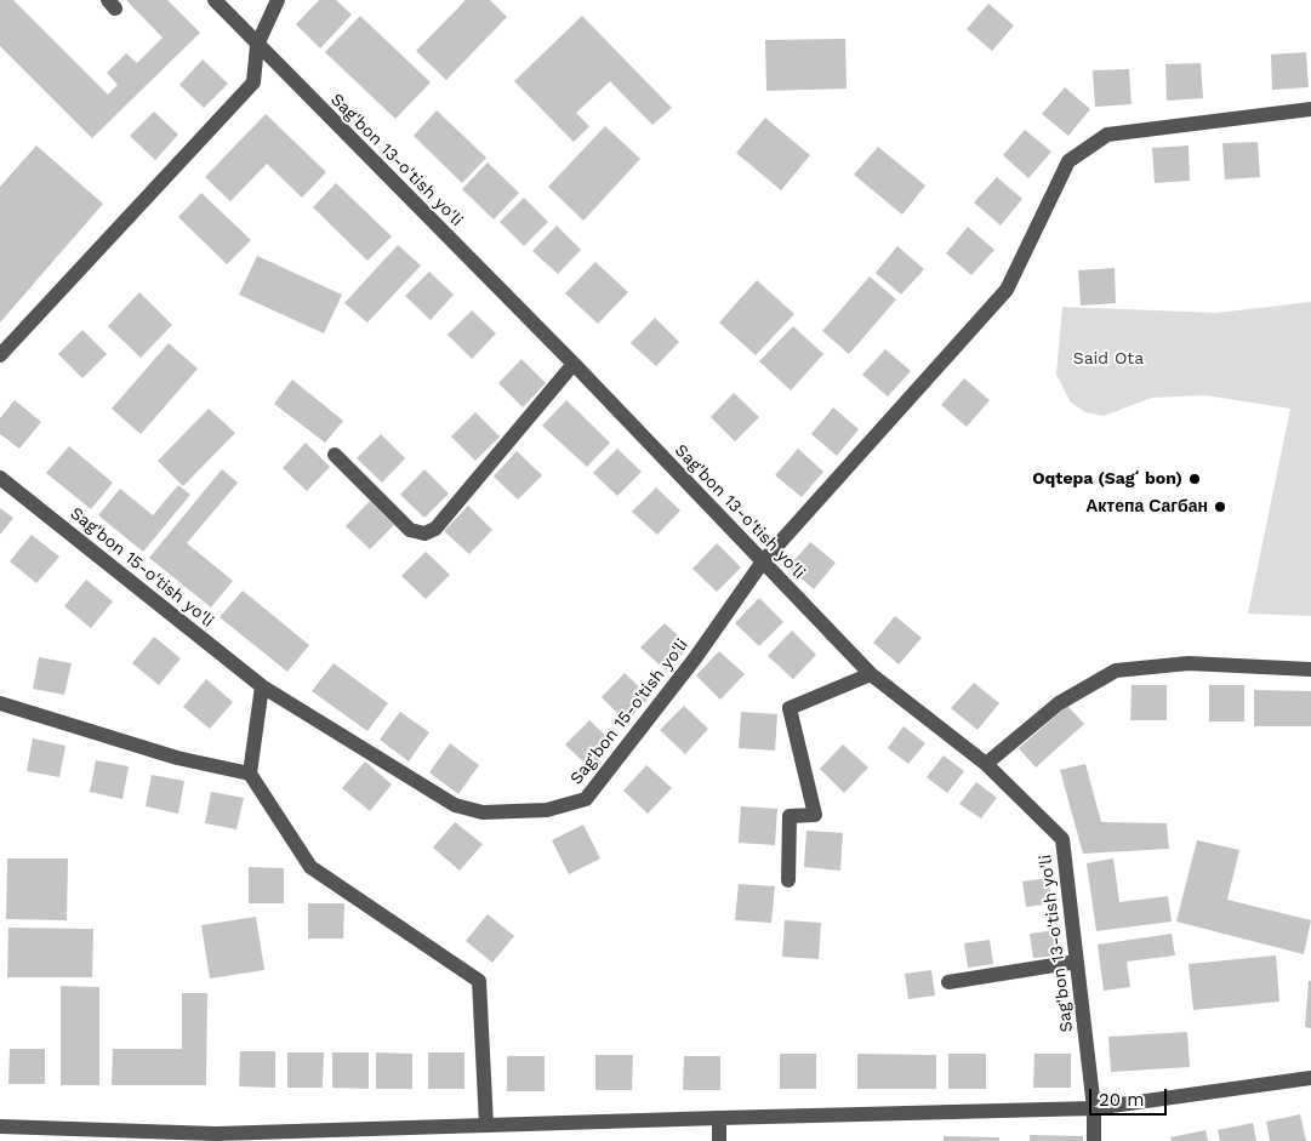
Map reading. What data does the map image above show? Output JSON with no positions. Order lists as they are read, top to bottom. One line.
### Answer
{"streets":{"street":["Sag'bon 13-o'tish yo'li","Sag'bon 15-o'tish yo'li"]},"crossings":[["Sag'bon 13-o'tish yo'li","Sag'bon 15-o'tish yo'li"]],"parks":["Said Ota"],"places":["Oqtepa (Sagʻbon)","Актепа Сагбан"],"scale_bar":"20 m"}
